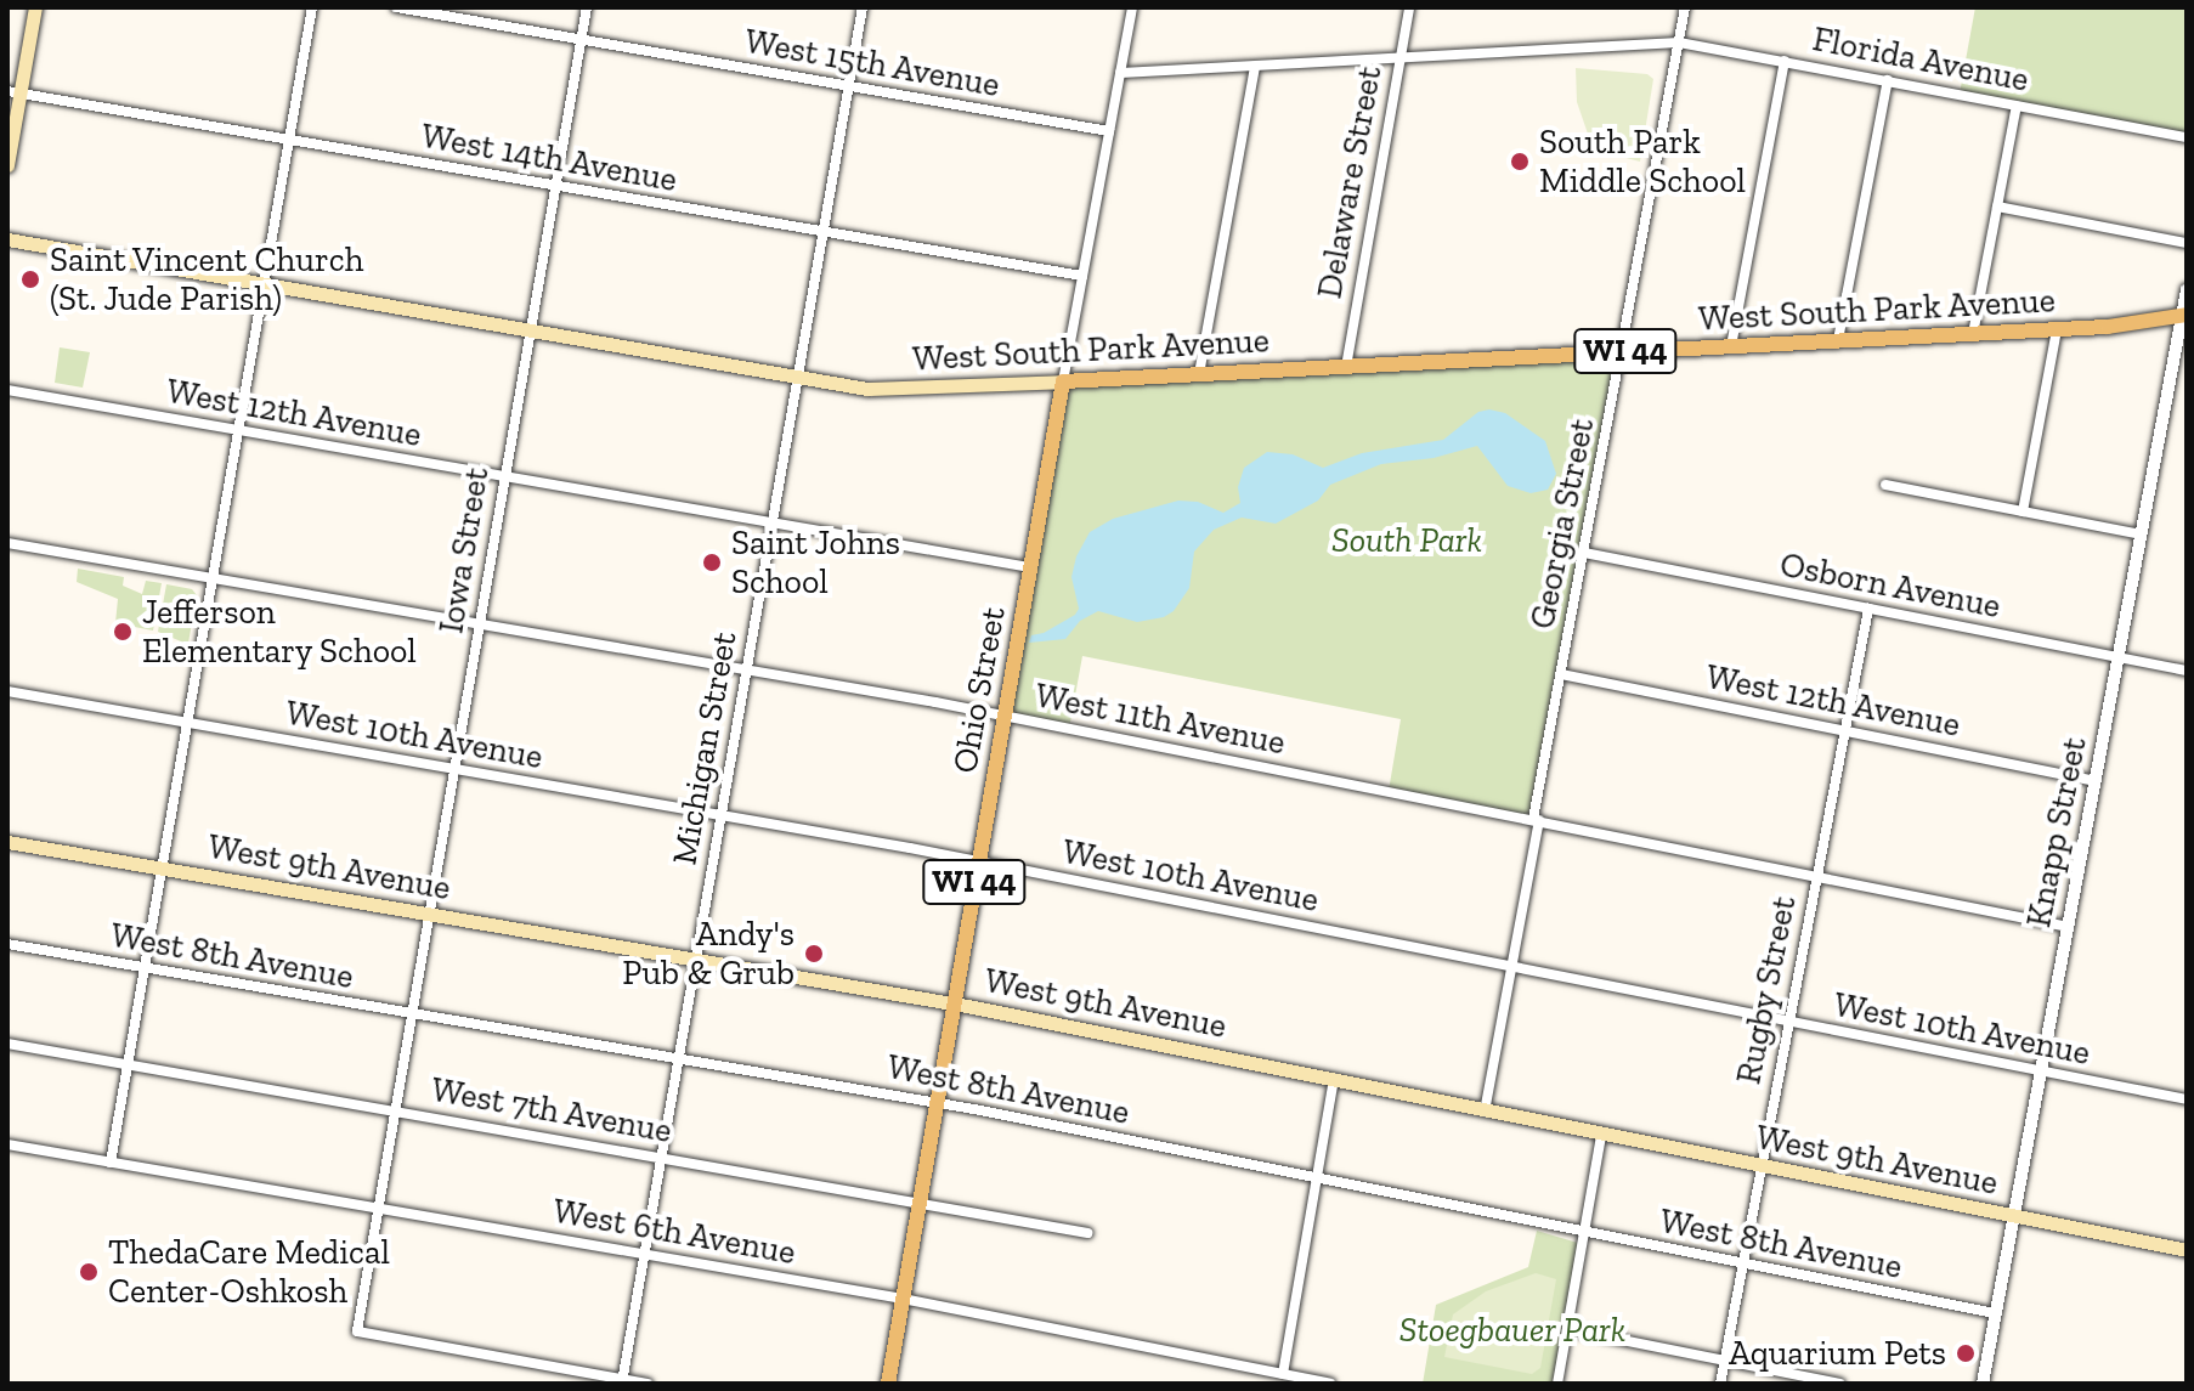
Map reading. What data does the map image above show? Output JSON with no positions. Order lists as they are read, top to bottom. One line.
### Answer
{"streets":{"main road":["West South Park Avenue","WI 44","Ohio Street","West 9th Avenue"],"street":["Florida Avenue","West 15th Avenue","West 14th Avenue","Delaware Street","West 12th Avenue","Georgia Street","Iowa Street","Osborn Avenue","West 11th Avenue","West 10th Avenue","Michigan Street","Knapp Street","West 8th Avenue","Rugby Street","West 7th Avenue","West 6th Avenue"]},"crossings":[["Florida Avenue","Delaware Street"],["Florida Avenue","Georgia Street"],["Florida Avenue","Ohio Street"],["West 15th Avenue","Iowa Street"],["West 15th Avenue","Ohio Street"],["West 15th Avenue","Michigan Street"],["West 14th Avenue","Iowa Street"],["West 14th Avenue","Ohio Street"],["West 14th Avenue","Michigan Street"],["Delaware Street","West South Park Avenue"],["West South Park Avenue","Georgia Street"],["West South Park Avenue","Iowa Street"],["West South Park Avenue","Ohio Street"],["West South Park Avenue","Michigan Street"],["West South Park Avenue","Knapp Street"],["West 12th Avenue","Georgia Street"],["West 12th Avenue","Iowa Street"],["West 12th Avenue","Ohio Street"],["West 12th Avenue","Michigan Street"],["West 12th Avenue","Knapp Street"],["West 12th Avenue","Rugby Street"],["Georgia Street","Osborn Avenue"],["Georgia Street","West 11th Avenue"],["Georgia Street","West 10th Avenue"],["Georgia Street","West 9th Avenue"],["Iowa Street","West 11th Avenue"],["Iowa Street","West 10th Avenue"],["Iowa Street","Michigan Street"],["Iowa Street","West 9th Avenue"],["Iowa Street","West 8th Avenue"],["Iowa Street","West 7th Avenue"],["Iowa Street","West 6th Avenue"],["Osborn Avenue","Knapp Street"],["Osborn Avenue","Rugby Street"],["Ohio Street","West 11th Avenue"],["Ohio Street","West 10th Avenue"],["Ohio Street","West 9th Avenue"],["Ohio Street","West 8th Avenue"],["Ohio Street","West 7th Avenue"],["Ohio Street","West 6th Avenue"],["West 11th Avenue","Michigan Street"],["West 11th Avenue","Knapp Street"],["West 11th Avenue","Rugby Street"],["West 10th Avenue","Michigan Street"],["West 10th Avenue","Knapp Street"],["West 10th Avenue","Rugby Street"],["Michigan Street","West 9th Avenue"],["Michigan Street","West 8th Avenue"],["Michigan Street","West 7th Avenue"],["Michigan Street","West 6th Avenue"],["Knapp Street","West 9th Avenue"],["Knapp Street","West 8th Avenue"],["West 9th Avenue","Rugby Street"],["West 8th Avenue","Rugby Street"]],"parks":["South Park","Stoegbauer Park"],"places":["South Park Middle School","Saint Vincent Church (St. Jude Parish)","Saint Johns School","Jefferson Elementary School","Andy's Pub & Grub","ThedaCare Medical Center-Oshkosh","Aquarium Pets"]}
